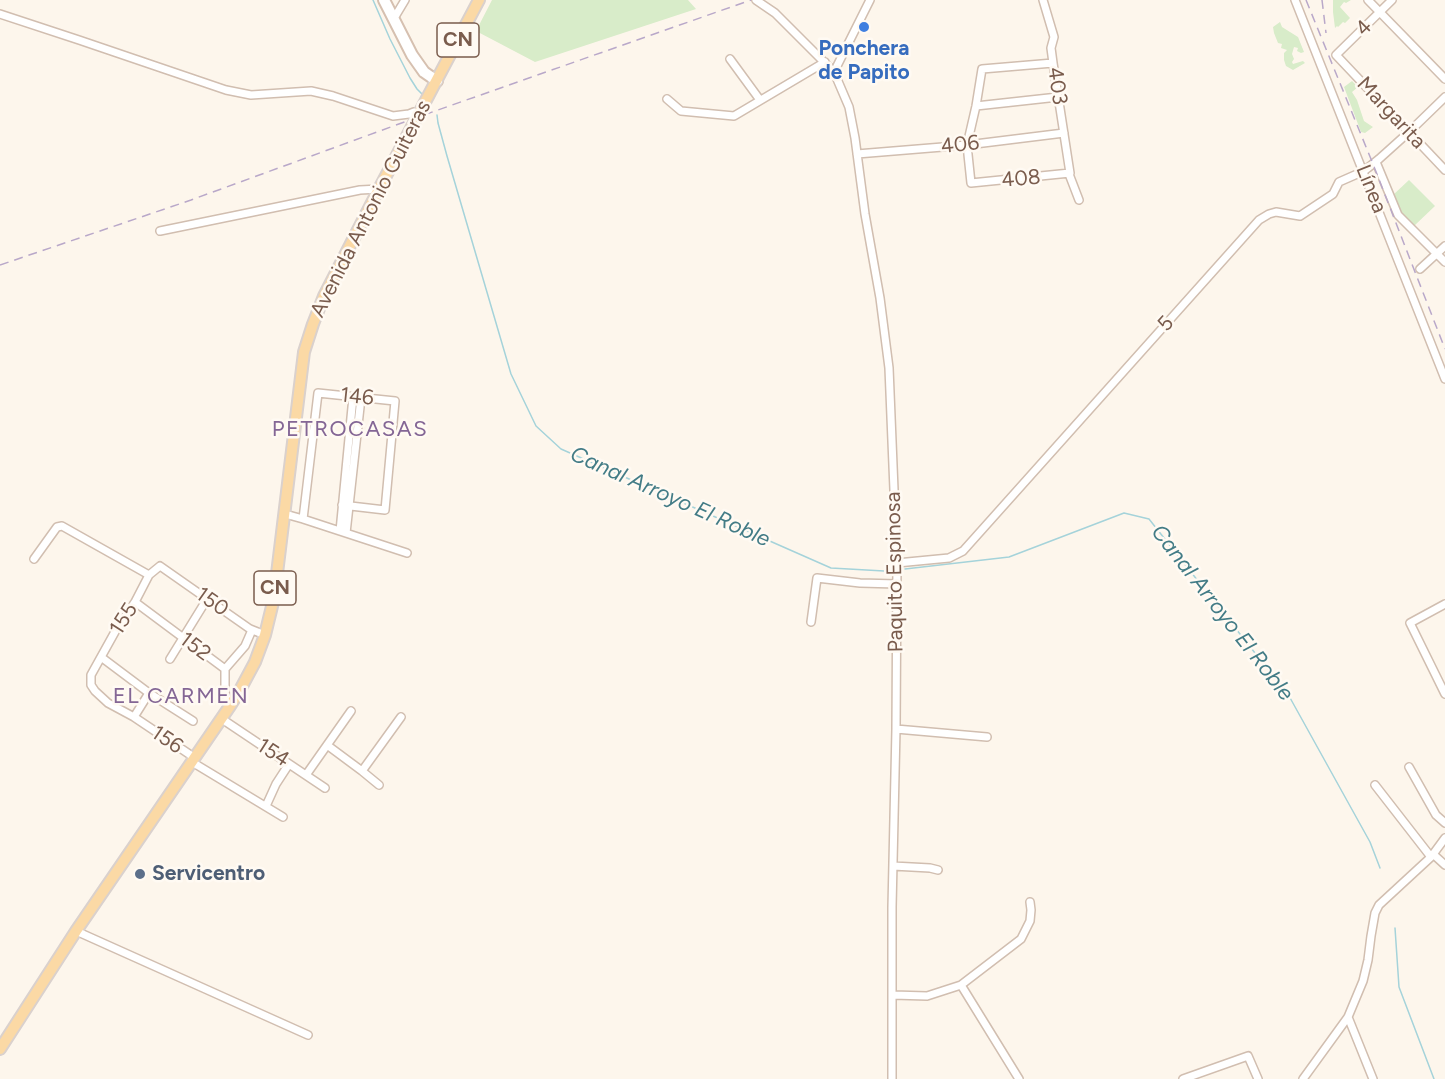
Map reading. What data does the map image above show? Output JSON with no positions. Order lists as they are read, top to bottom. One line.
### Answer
{"streets":{"main road":["CN","Avenida Antonio Guiteras"],"street":["4","403","Margarita","406","408","Línea","5","146","Paquito Espinosa","150","155","152","156","154"]},"crossings":[["4","Margarita"],["CN","Avenida Antonio Guiteras"],["403","406"],["403","408"],["Margarita","5"],["406","408"],["406","Paquito Espinosa"],["Línea","5"],["Avenida Antonio Guiteras","150"],["Avenida Antonio Guiteras","152"],["Avenida Antonio Guiteras","156"],["Avenida Antonio Guiteras","154"],["5","Paquito Espinosa"],["150","155"],["155","152"],["155","156"]],"districts":["PETROCASAS","EL CARMEN"],"water":["Canal Arroyo El Roble"],"places":["Ponchera de Papito","Servicentro"]}
